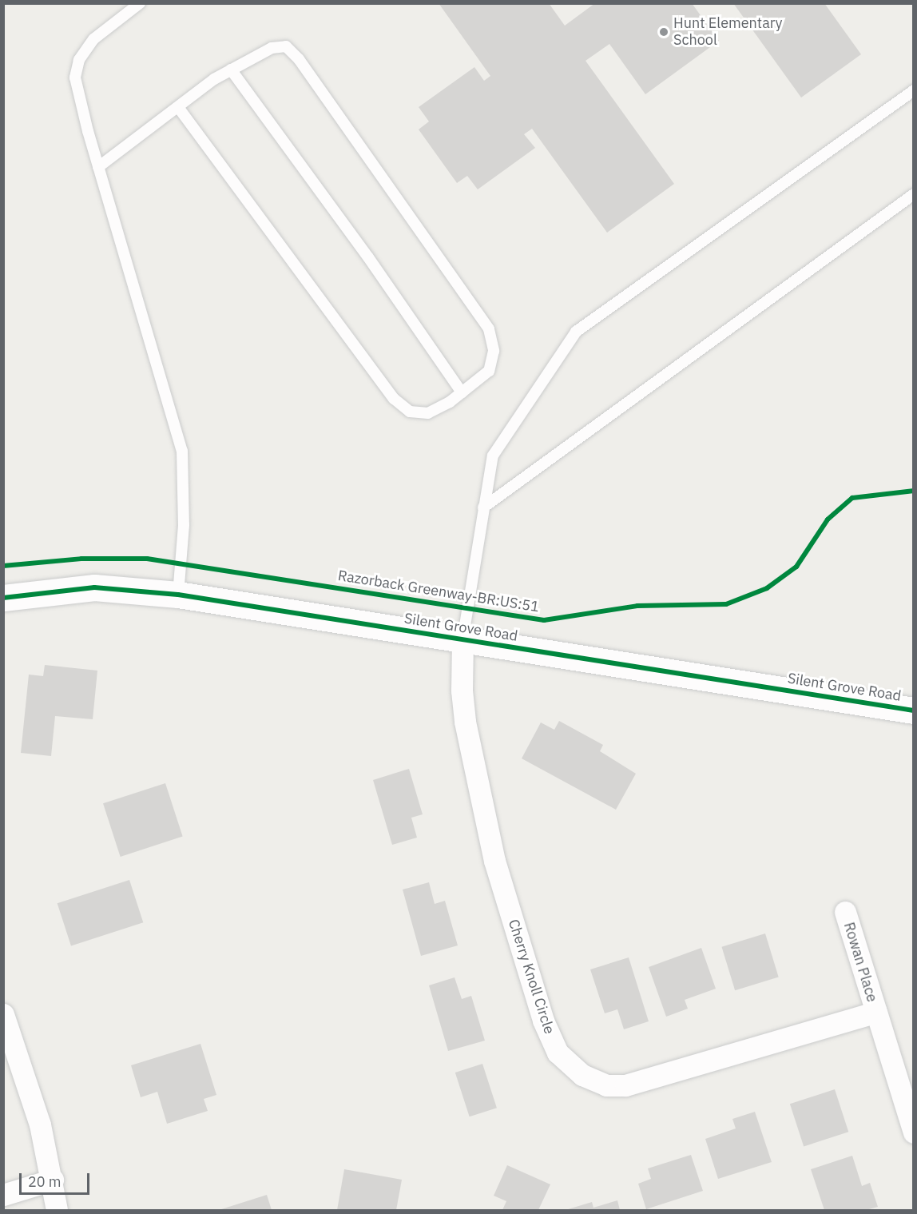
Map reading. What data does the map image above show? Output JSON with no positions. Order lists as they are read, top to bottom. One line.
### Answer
{"streets":{"street":["Silent Grove Road","Rowan Place","Cherry Knoll Circle"],"cycle path":["Razorback Greenway-BR:US:51"]},"crossings":[["Silent Grove Road","Cherry Knoll Circle"],["Rowan Place","Cherry Knoll Circle"]],"places":["Hunt Elementary School"],"scale_bar":"20 m"}
